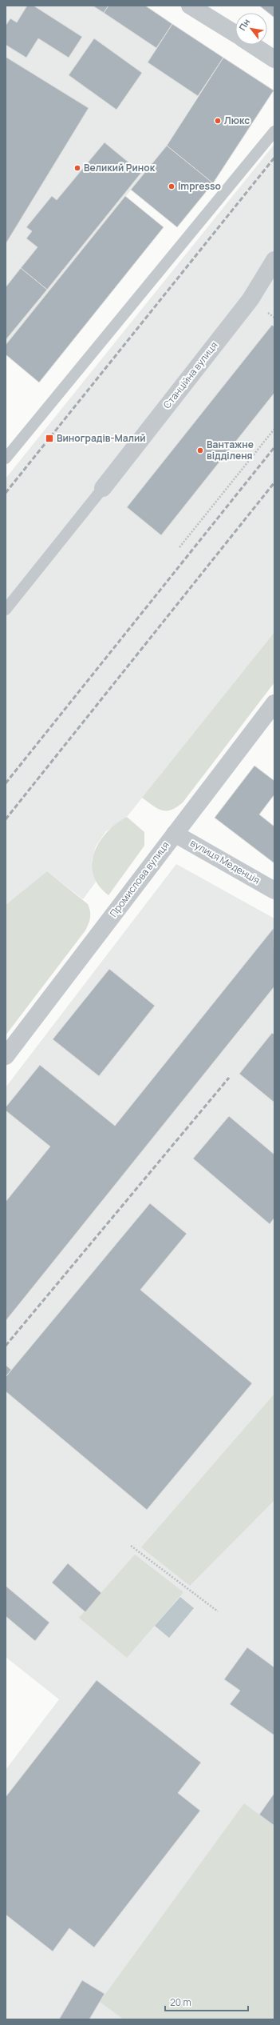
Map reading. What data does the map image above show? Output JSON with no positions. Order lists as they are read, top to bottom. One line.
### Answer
{"streets":{"street":["Станційна вулиця","вулиця Меденція","Промислова вулиця"]},"crossings":[["вулиця Меденція","Промислова вулиця"]],"places":{"other":["Люкс","Великий Ринок","Impresso","Вантажне відділеня"],"transit":["Виноградів-Малий"]},"scale_bar":"20 m","north":"top left"}
